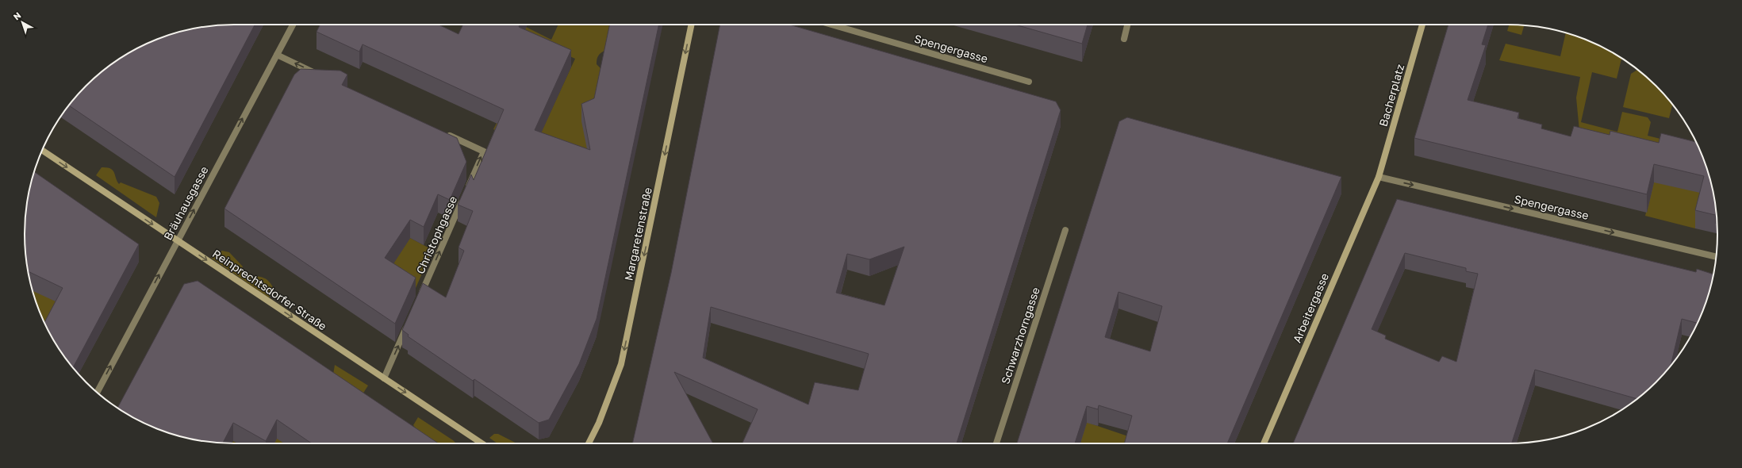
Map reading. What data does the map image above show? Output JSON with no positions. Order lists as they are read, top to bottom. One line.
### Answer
{"streets":{"street":["Spengergasse","Bacherplatz","Bräuhausgasse","Margaretenstraße","Christophgasse","Reinprechtsdorfer Straße","Arbeitergasse","Schwarzhorngasse"]},"crossings":[["Spengergasse","Bacherplatz"],["Spengergasse","Arbeitergasse"],["Bacherplatz","Arbeitergasse"],["Bräuhausgasse","Reinprechtsdorfer Straße"]],"one_way":["Spengergasse","Bräuhausgasse","Margaretenstraße","Christophgasse","Reinprechtsdorfer Straße"],"north":"top left"}
